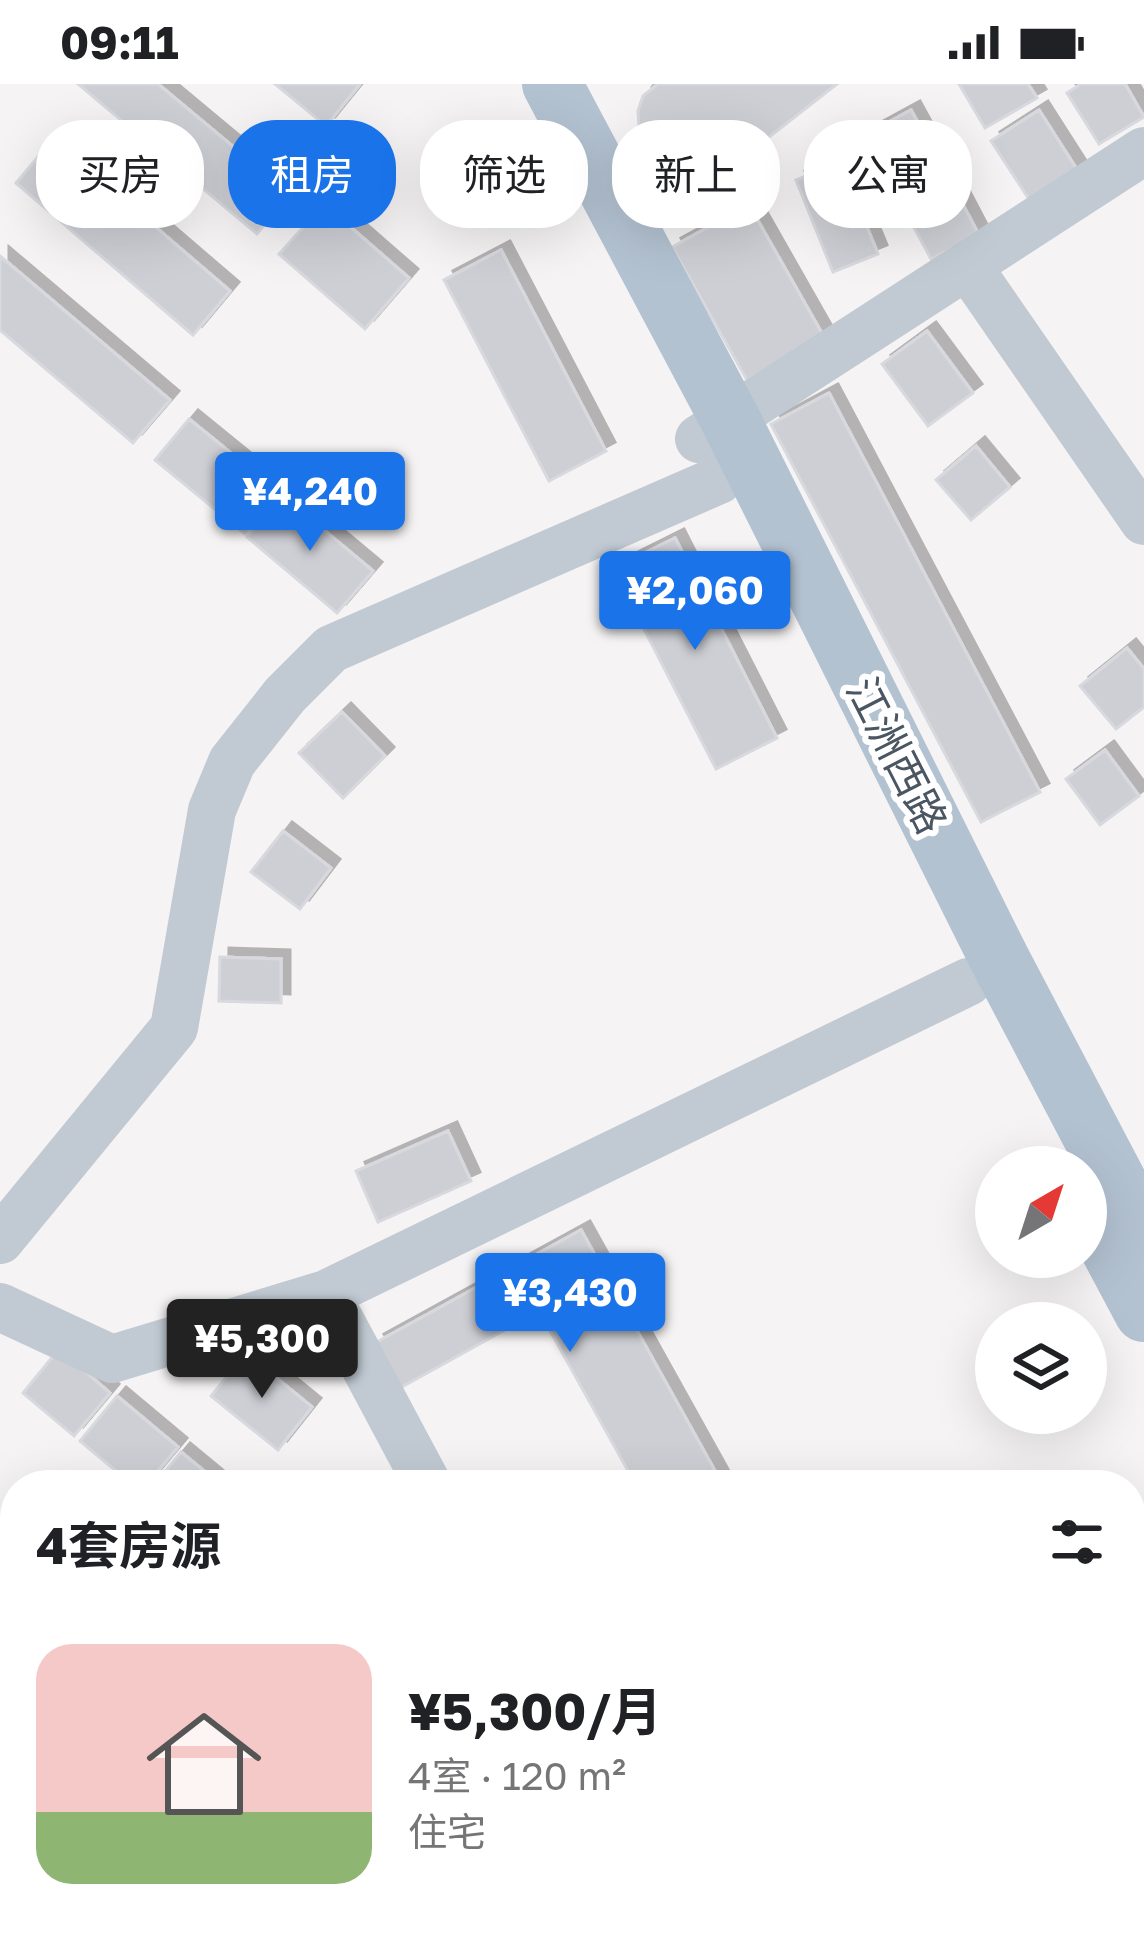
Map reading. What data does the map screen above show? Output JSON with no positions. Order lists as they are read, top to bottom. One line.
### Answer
{"streets":{"main road":["江洲西路"]},"north":"top right","page":{"status":"09:11","chip":["买房","租房","筛选","新上","公寓"],"price":["¥4,240","¥2,060","¥3,430","¥5,300"],"heading":"4套房源","list":[{"name":"¥5,300/月","note":"4室 · 120 m² · 住宅"}]}}
